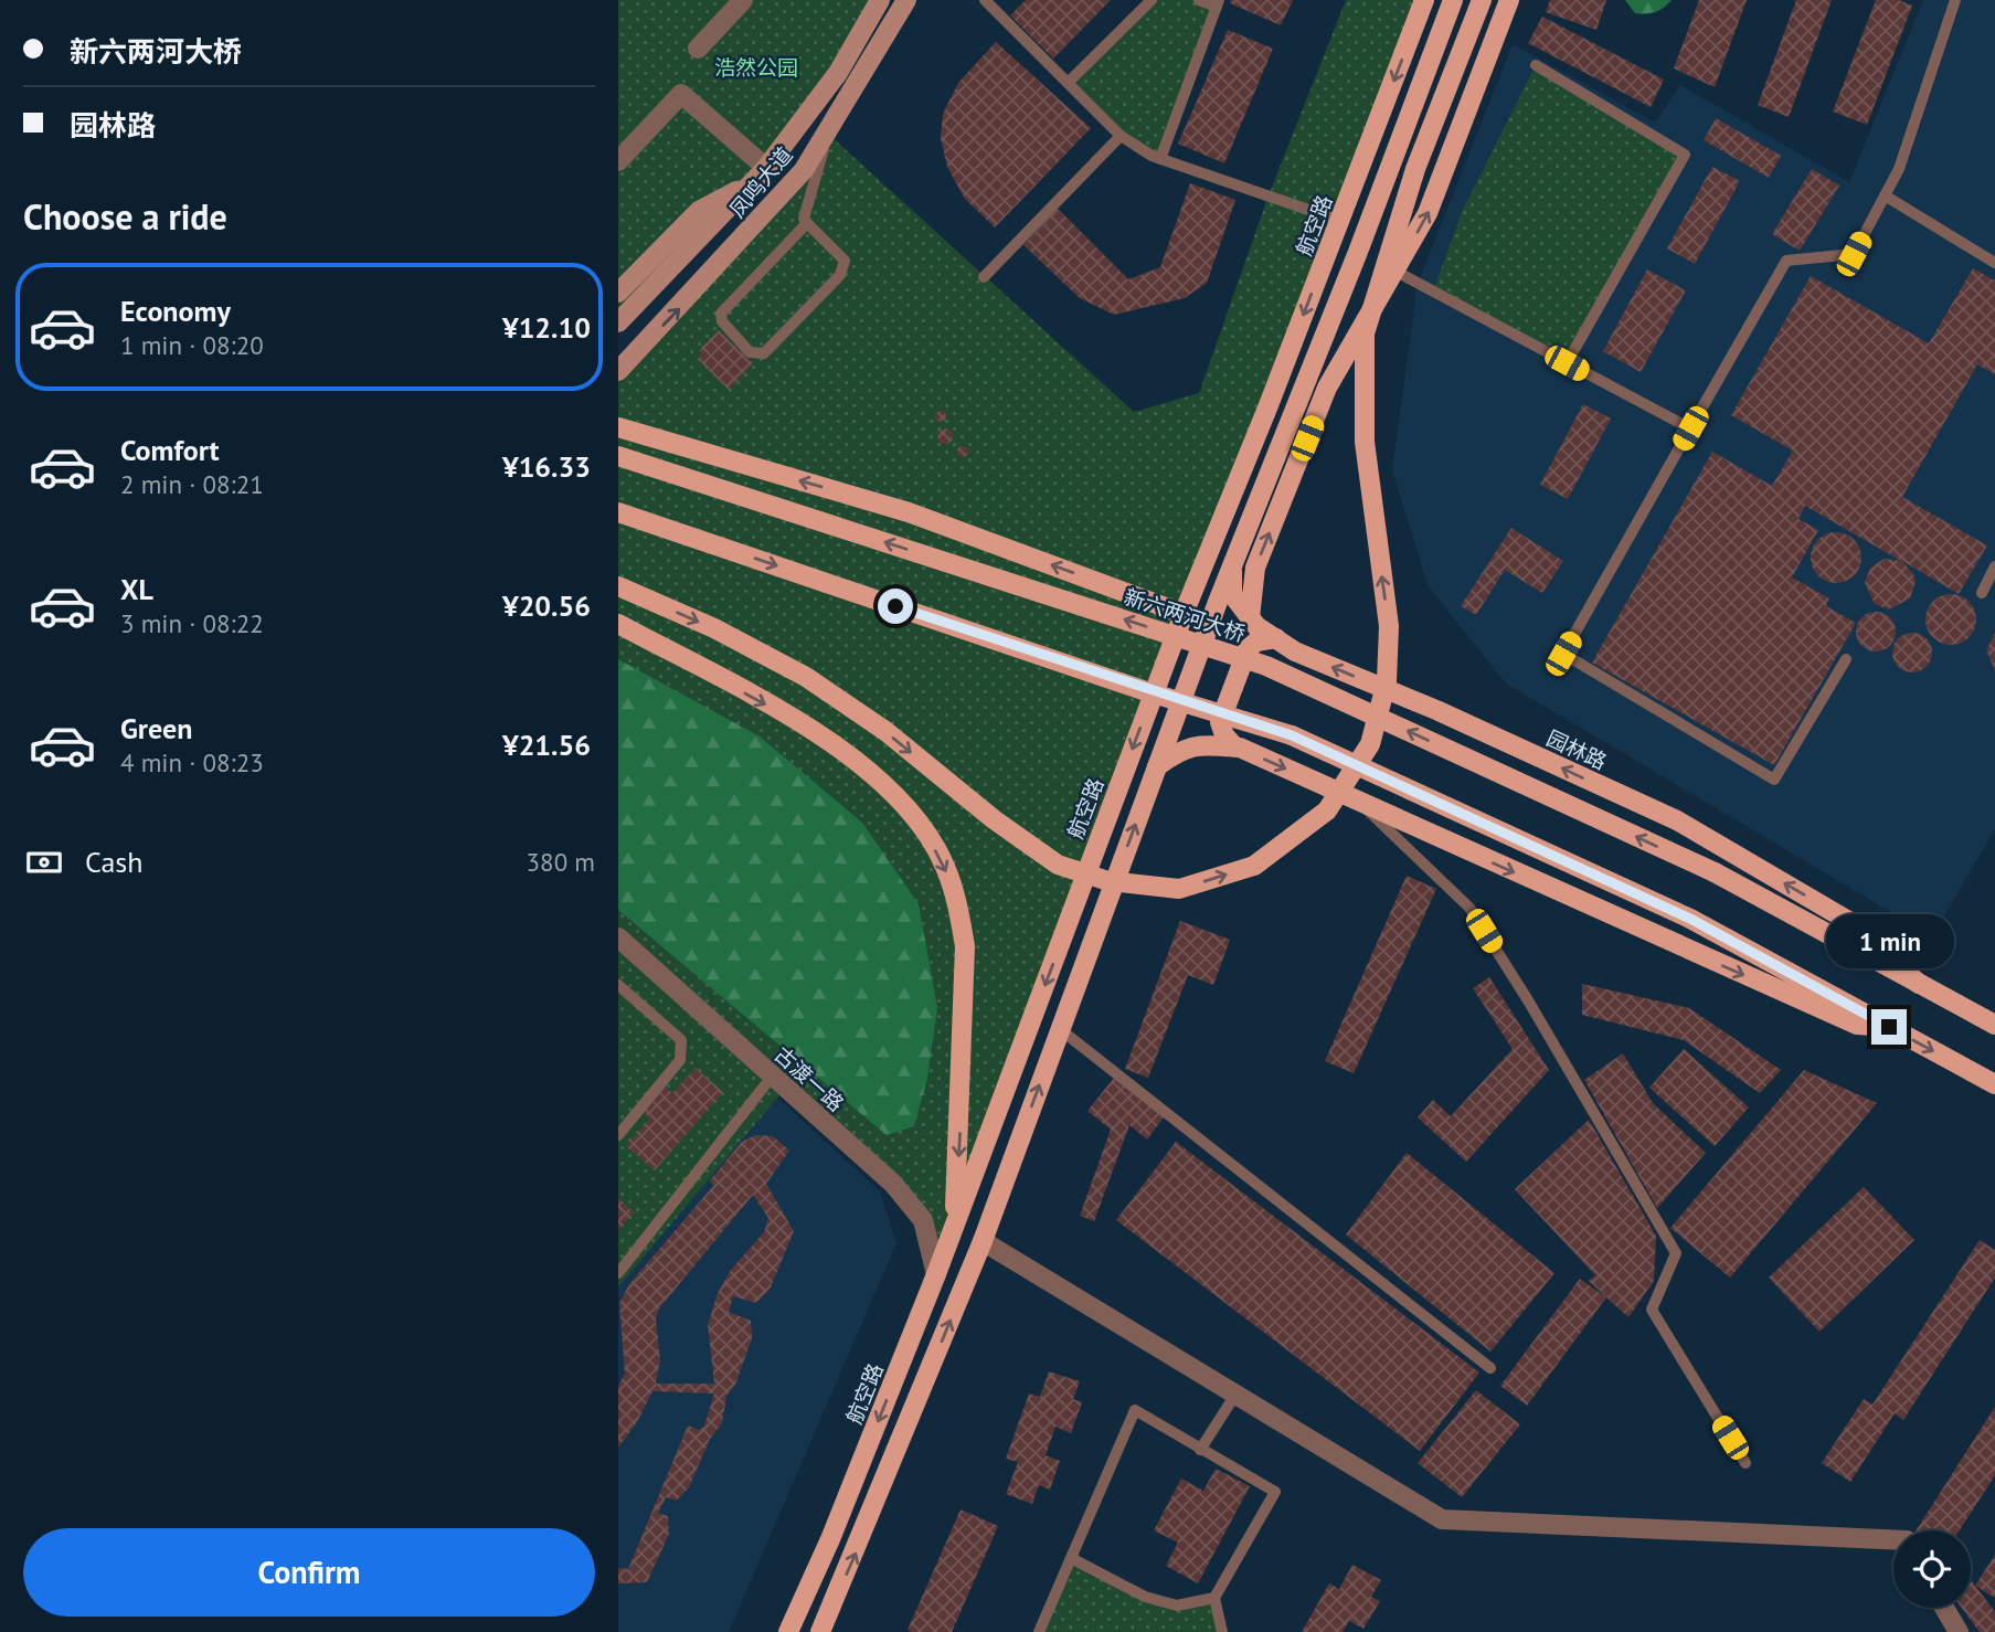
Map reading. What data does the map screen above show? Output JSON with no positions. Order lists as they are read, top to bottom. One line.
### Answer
{"streets":{"main road":["凤鸣大道","航空路","新六两河大桥","园林路"],"street":["古渡一路"]},"crossings":[["航空路","古渡一路"],["新六两河大桥","园林路"]],"parks":["浩然公园"],"page":{"banner":["新六两河大桥","园林路"],"heading":"Choose a ride","list":[{"name":"Economy","note":"1 min · 08:20","value":"¥12.10"},{"name":"Comfort","note":"2 min · 08:21","value":"¥16.33"},{"name":"XL","note":"3 min · 08:22","value":"¥20.56"},{"name":"Green","note":"4 min · 08:23","value":"¥21.56"}],"pay":["Cash","380 m"],"bubble":"1 min","buttons":"Confirm"}}
